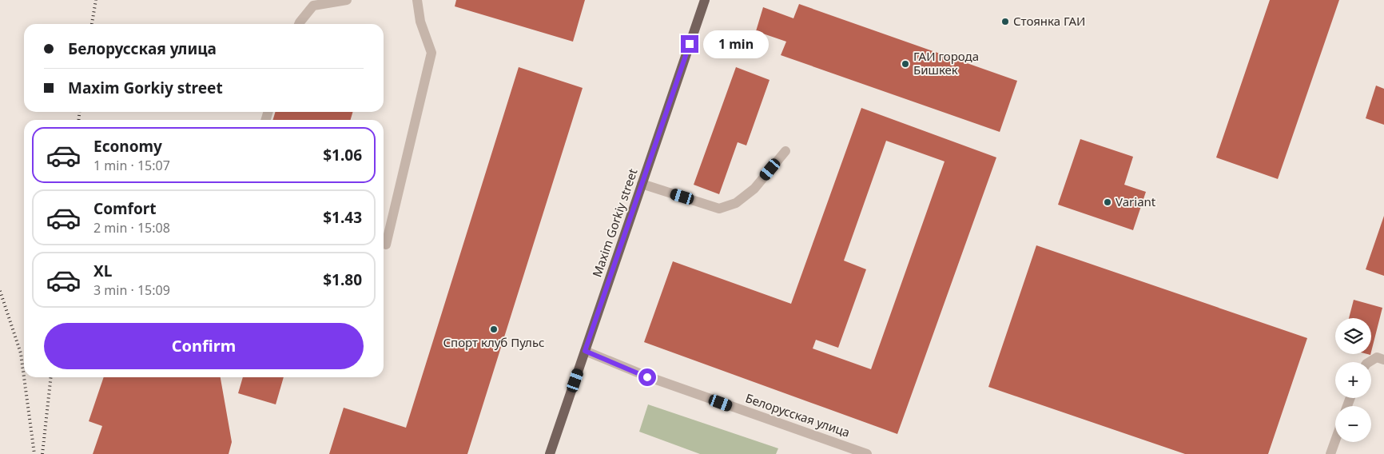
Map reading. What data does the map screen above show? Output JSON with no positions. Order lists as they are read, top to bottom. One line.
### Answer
{"streets":{"main road":["Maxim Gorkiy street"],"street":["Белорусская улица"]},"crossings":[["Maxim Gorkiy street","Белорусская улица"]],"places":["Стоянка ГАИ","ГАИ города Бишкек","Variant","Спорт клуб Пульс"],"page":{"banner":["Белорусская улица","Maxim Gorkiy street"],"bubble":"1 min","list":[{"name":"Economy","note":"1 min · 15:07","value":"$1.06"},{"name":"Comfort","note":"2 min · 15:08","value":"$1.43"},{"name":"XL","note":"3 min · 15:09","value":"$1.80"}],"buttons":"Confirm","map_buttons":["+","−"]}}
